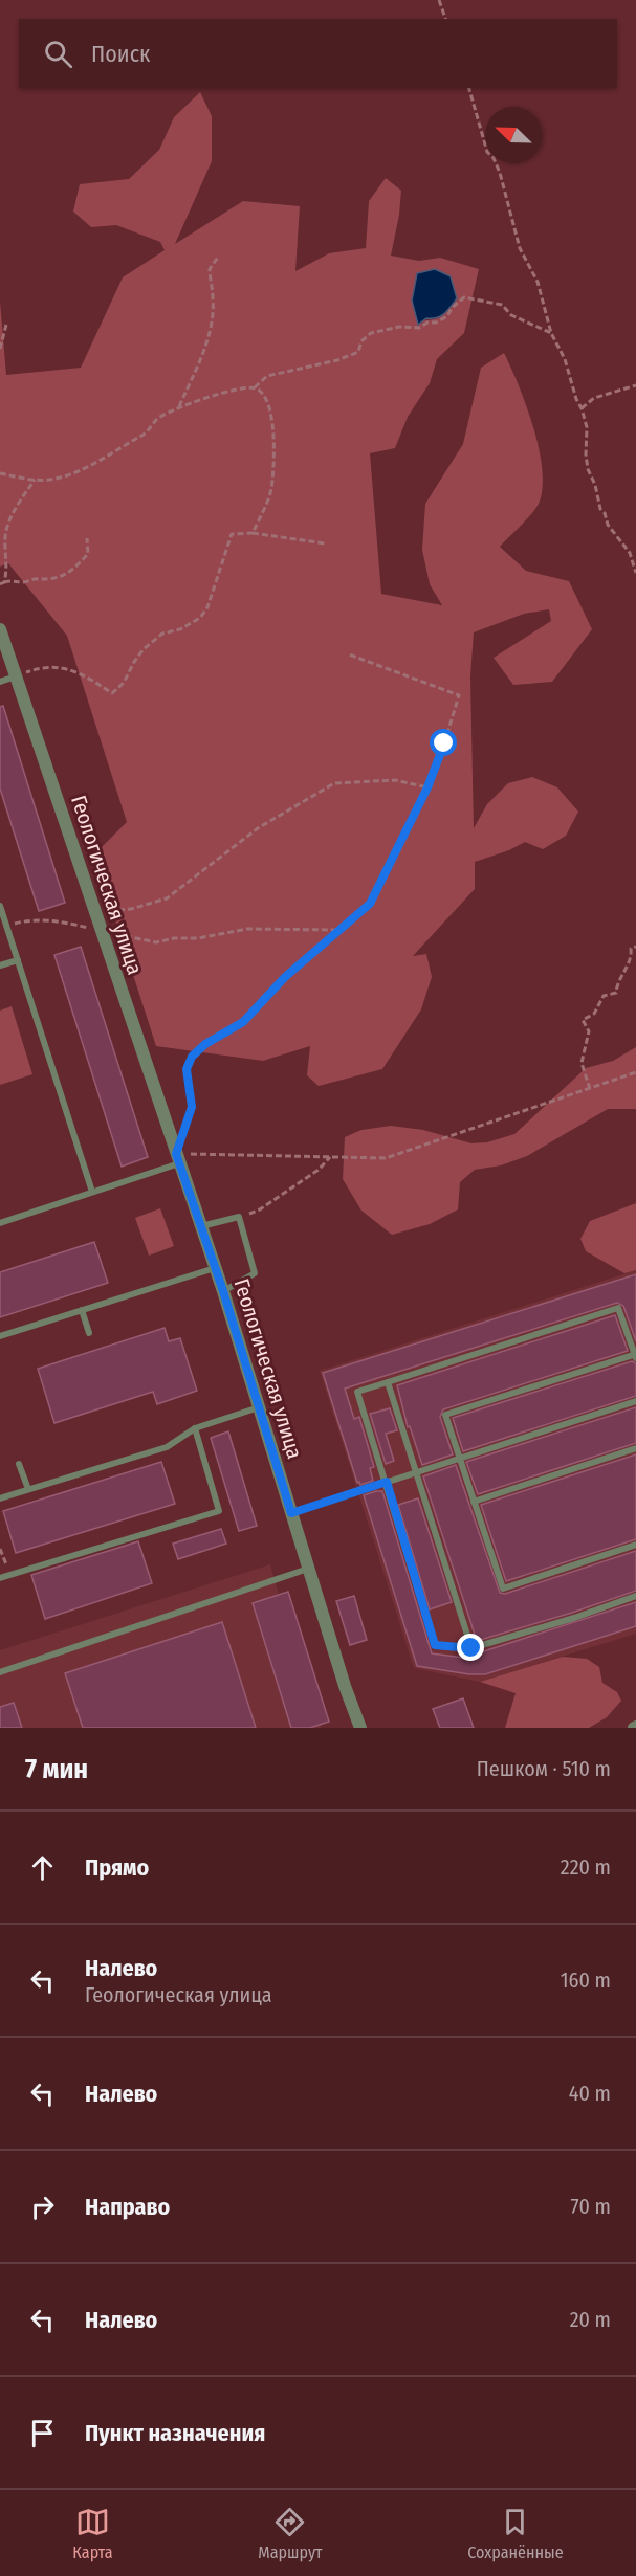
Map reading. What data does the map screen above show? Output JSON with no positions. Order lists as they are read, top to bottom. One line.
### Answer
{"streets":{"street":["Геологическая улица"]},"north":"top left","page":{"search":"Поиск","heading":["7 мин","Пешком · 510 m"],"list":[["Прямо","220 m"],["Налево","Геологическая улица","160 m"],["Налево","40 m"],["Направо","70 m"],["Налево","20 m"],"Пункт назначения"],"nav":["Карта","Маршрут","Сохранённые"]}}
